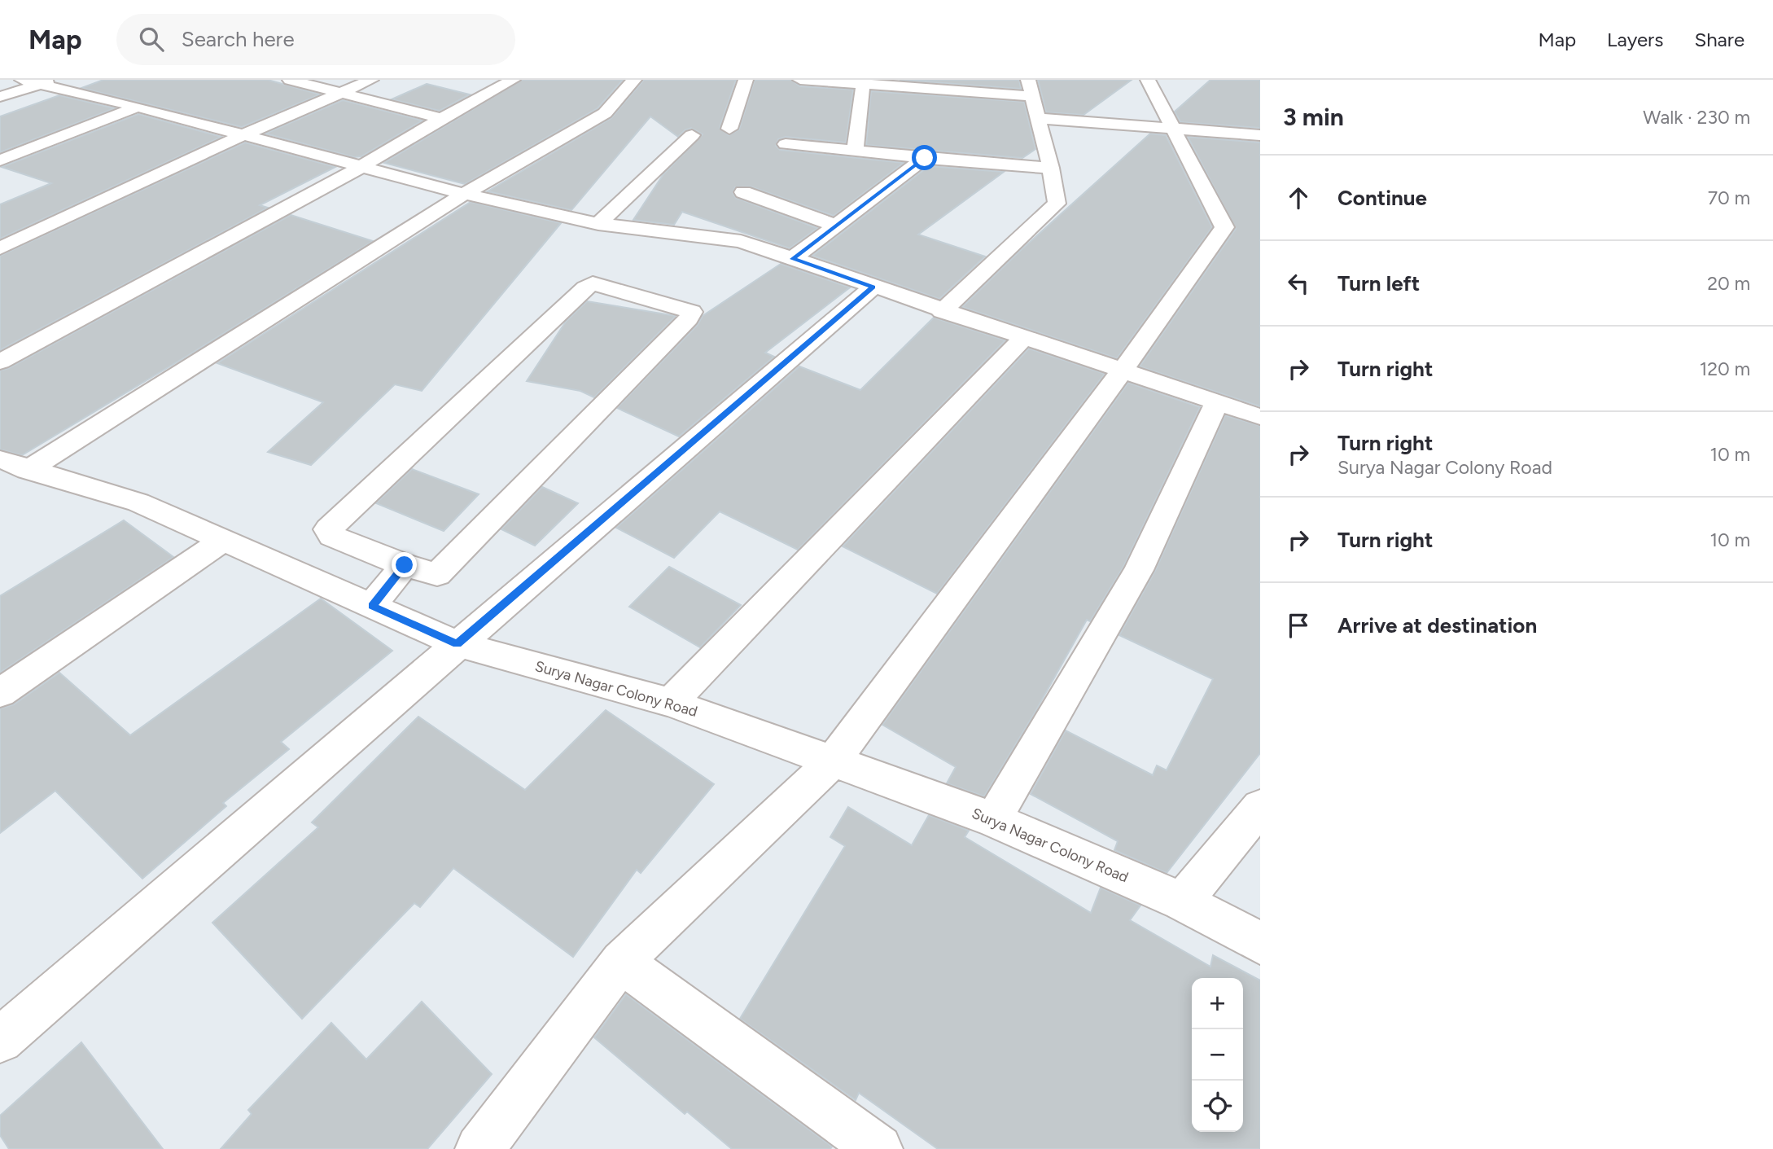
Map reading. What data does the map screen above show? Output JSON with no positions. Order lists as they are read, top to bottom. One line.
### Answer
{"streets":{"street":["Surya Nagar Colony Road"]},"page":{"header":"Map","search":"Search here","nav":["Map","Layers","Share"],"heading":["3 min","Walk · 230 m"],"list":[["Continue","70 m"],["Turn left","20 m"],["Turn right","120 m"],["Turn right","Surya Nagar Colony Road","10 m"],["Turn right","10 m"],"Arrive at destination"],"map_buttons":["+","−"]}}
